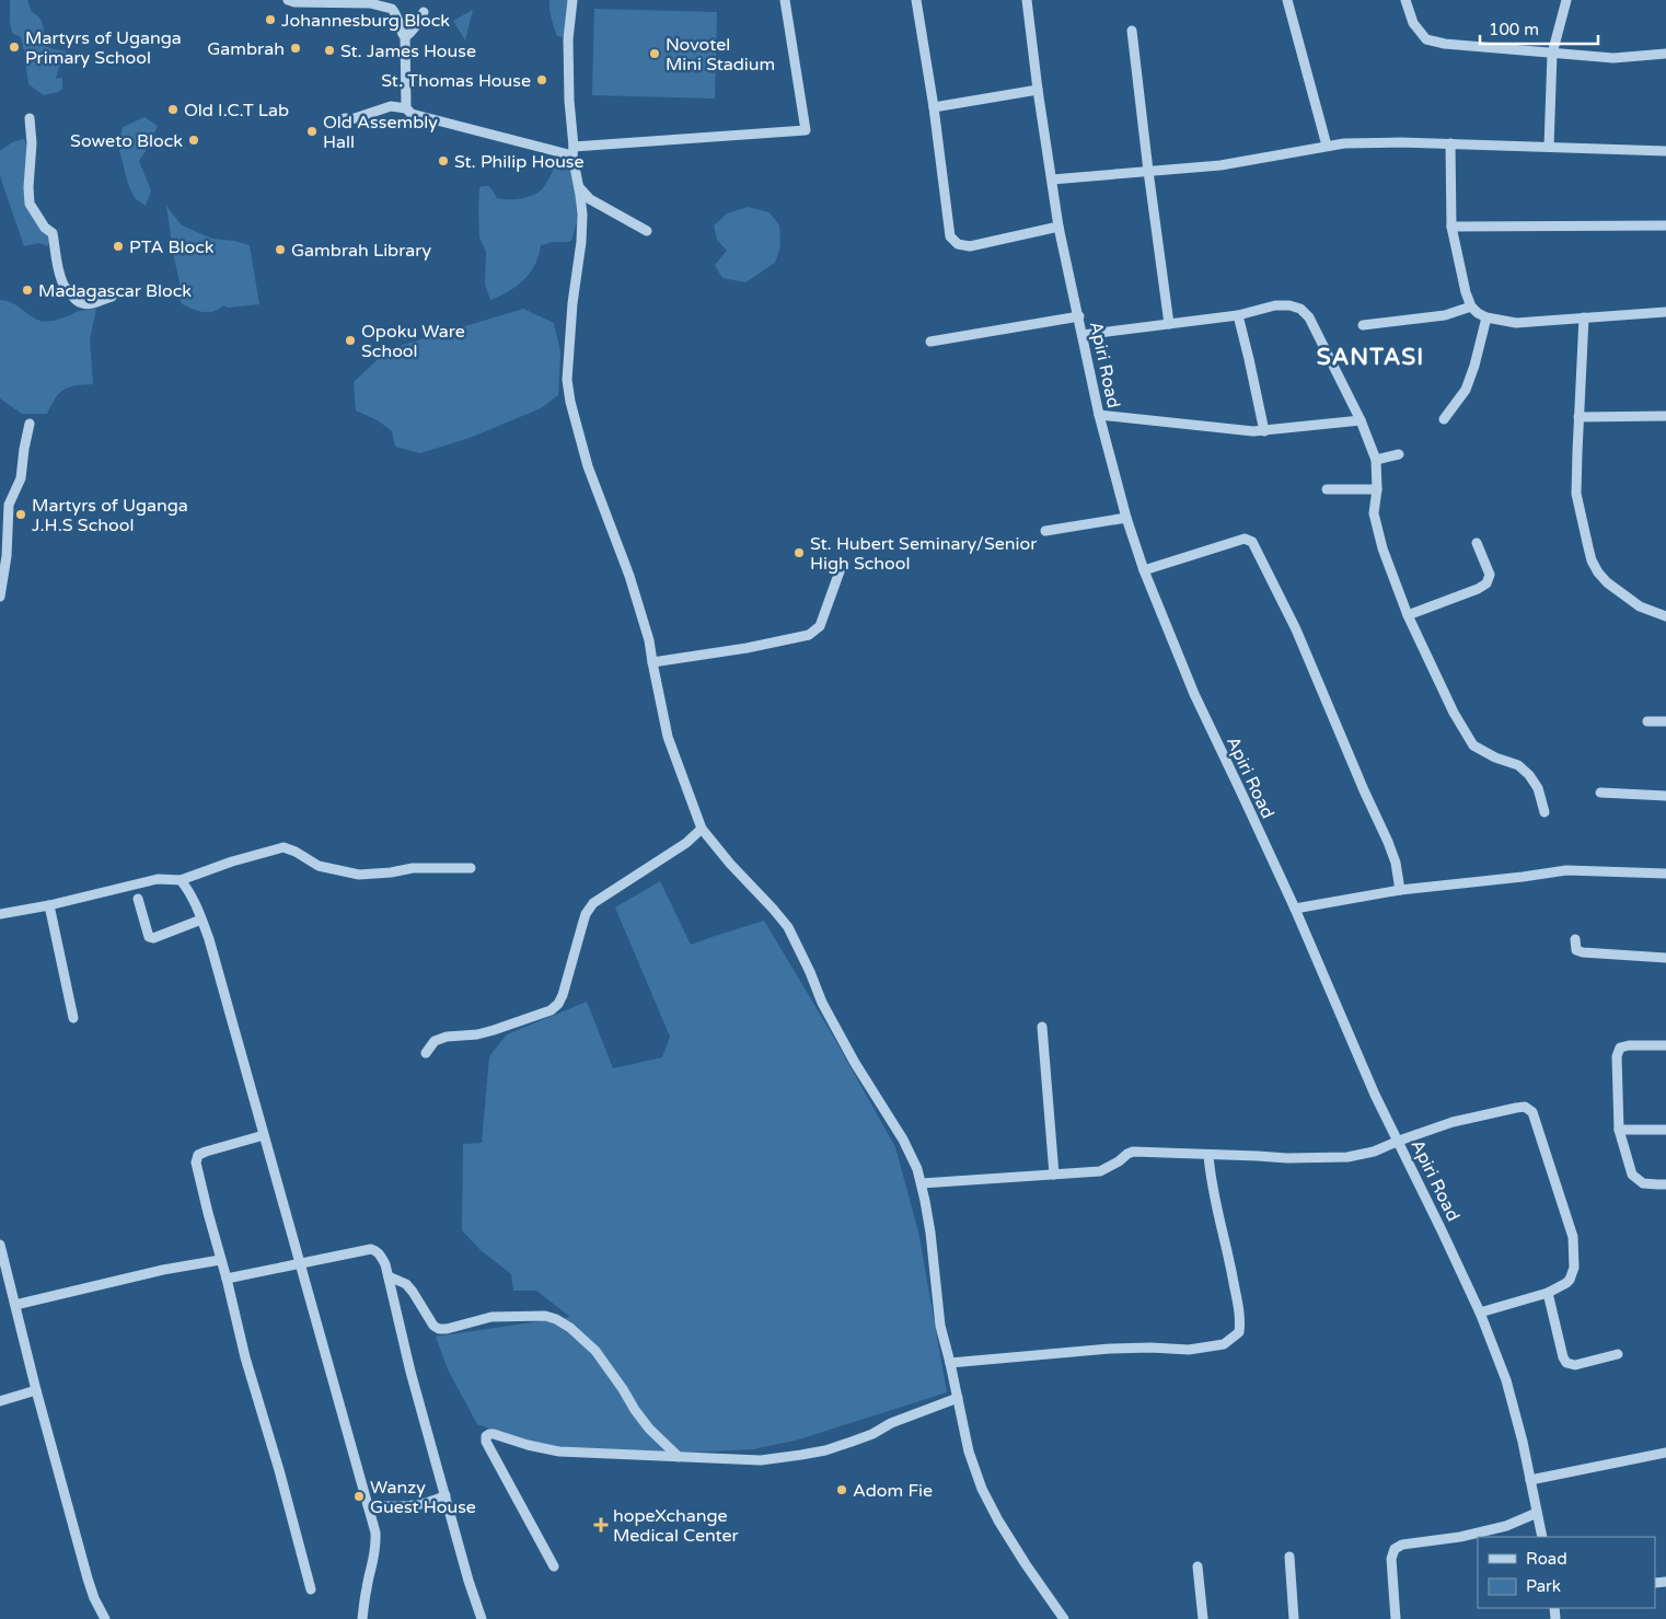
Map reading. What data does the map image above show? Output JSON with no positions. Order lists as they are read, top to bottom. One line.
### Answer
{"streets":{"street":["Apiri Road"]},"districts":["SANTASI"],"places":{"other":["Johannesburg Block","Martyrs of Uganga Primary School","Gambrah","St. James House","Novotel Mini Stadium","St. Thomas House","Old I.C.T Lab","Old Assembly Hall","Soweto Block","St. Philip House","PTA Block","Gambrah Library","Madagascar Block","Opoku Ware School","Martyrs of Uganga J.H.S School","St. Hubert Seminary/Senior High School","Adom Fie","Wanzy Guest House"],"health":["hopeXchange Medical Center"]},"legend":["Road","Park"],"scale_bar":"100 m"}
